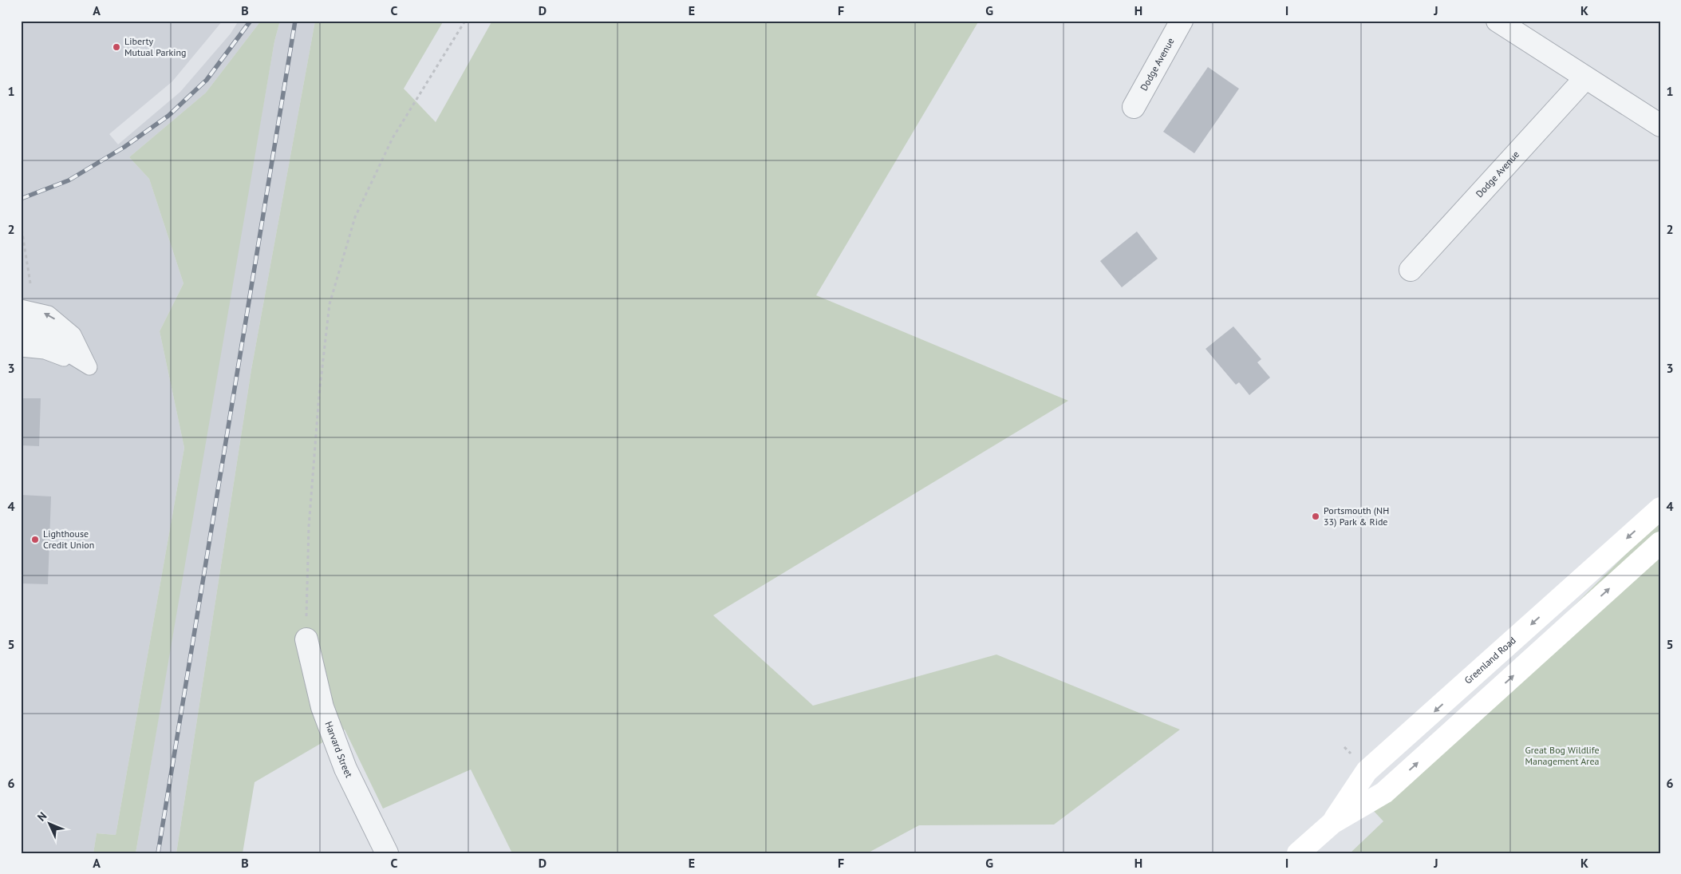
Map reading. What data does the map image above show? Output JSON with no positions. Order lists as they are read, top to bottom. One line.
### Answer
{"streets":{"main road":["Greenland Road"],"street":["Dodge Avenue","Harvard Street"]},"parks":["Great Bog Wildlife Management Area"],"places":["Liberty Mutual Parking","Portsmouth (NH 33) Park & Ride","Lighthouse Credit Union"],"north":"top left","grid":{"columns":["A","B","C","D","E","F","G","H","I","J","K"],"rows":["1","2","3","4","5","6"]}}
